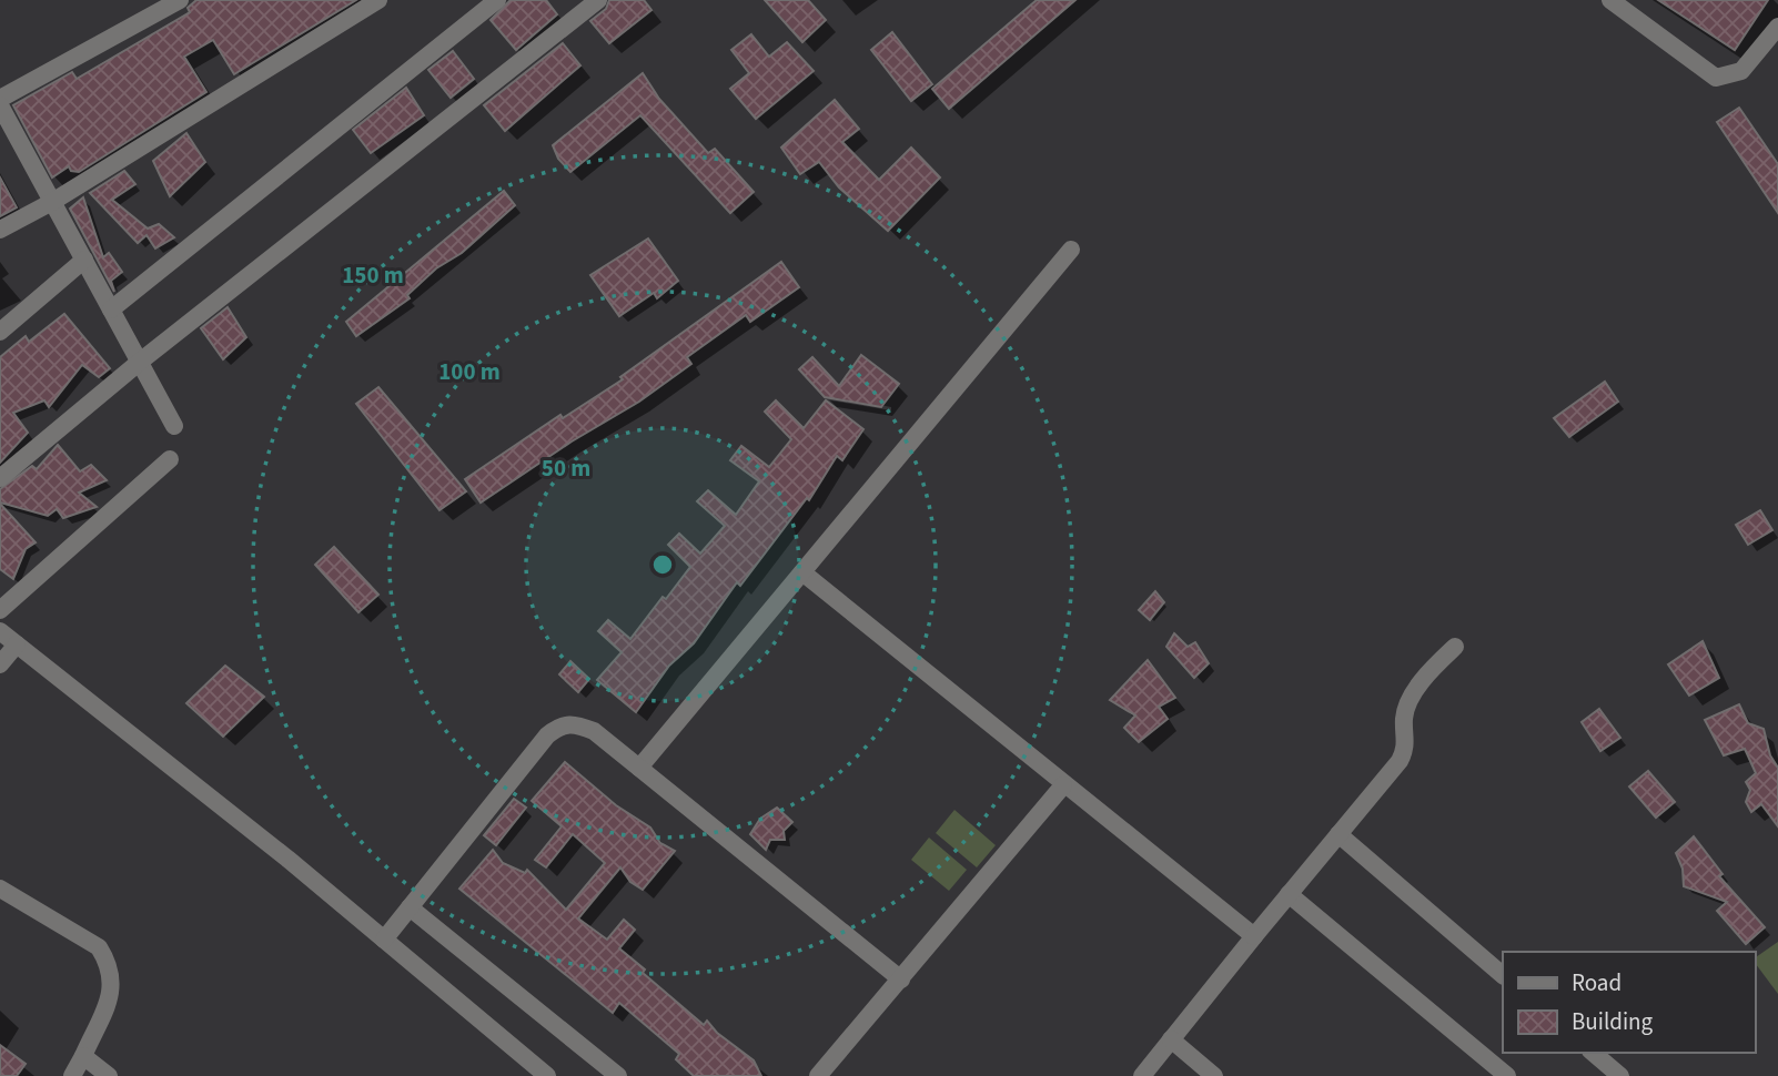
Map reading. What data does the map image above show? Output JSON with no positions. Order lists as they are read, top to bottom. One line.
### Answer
{"legend":["Road","Building"],"rings":["150 m","100 m","50 m"]}
